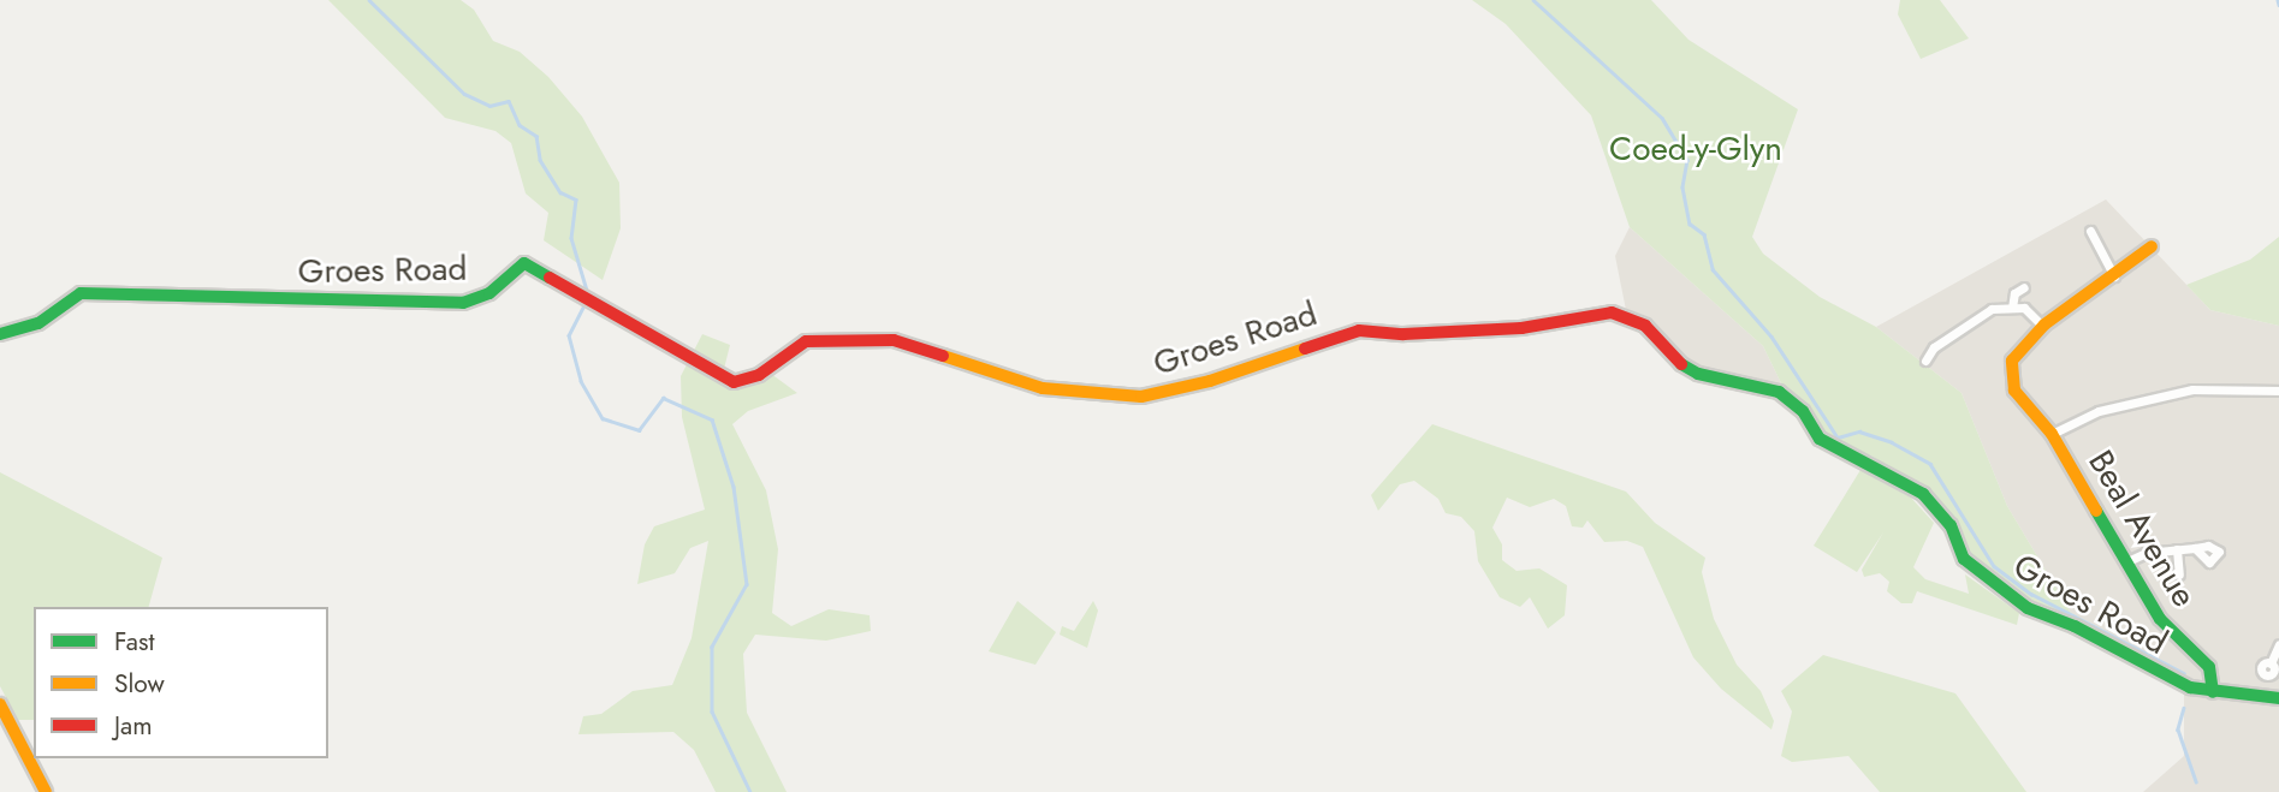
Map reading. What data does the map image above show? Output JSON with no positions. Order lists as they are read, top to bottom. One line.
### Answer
{"streets":{"street":["Groes Road","Beal Avenue"]},"crossings":[["Groes Road","Beal Avenue"]],"parks":["Coed-y-Glyn"],"legend":["Fast","Slow","Jam"]}
